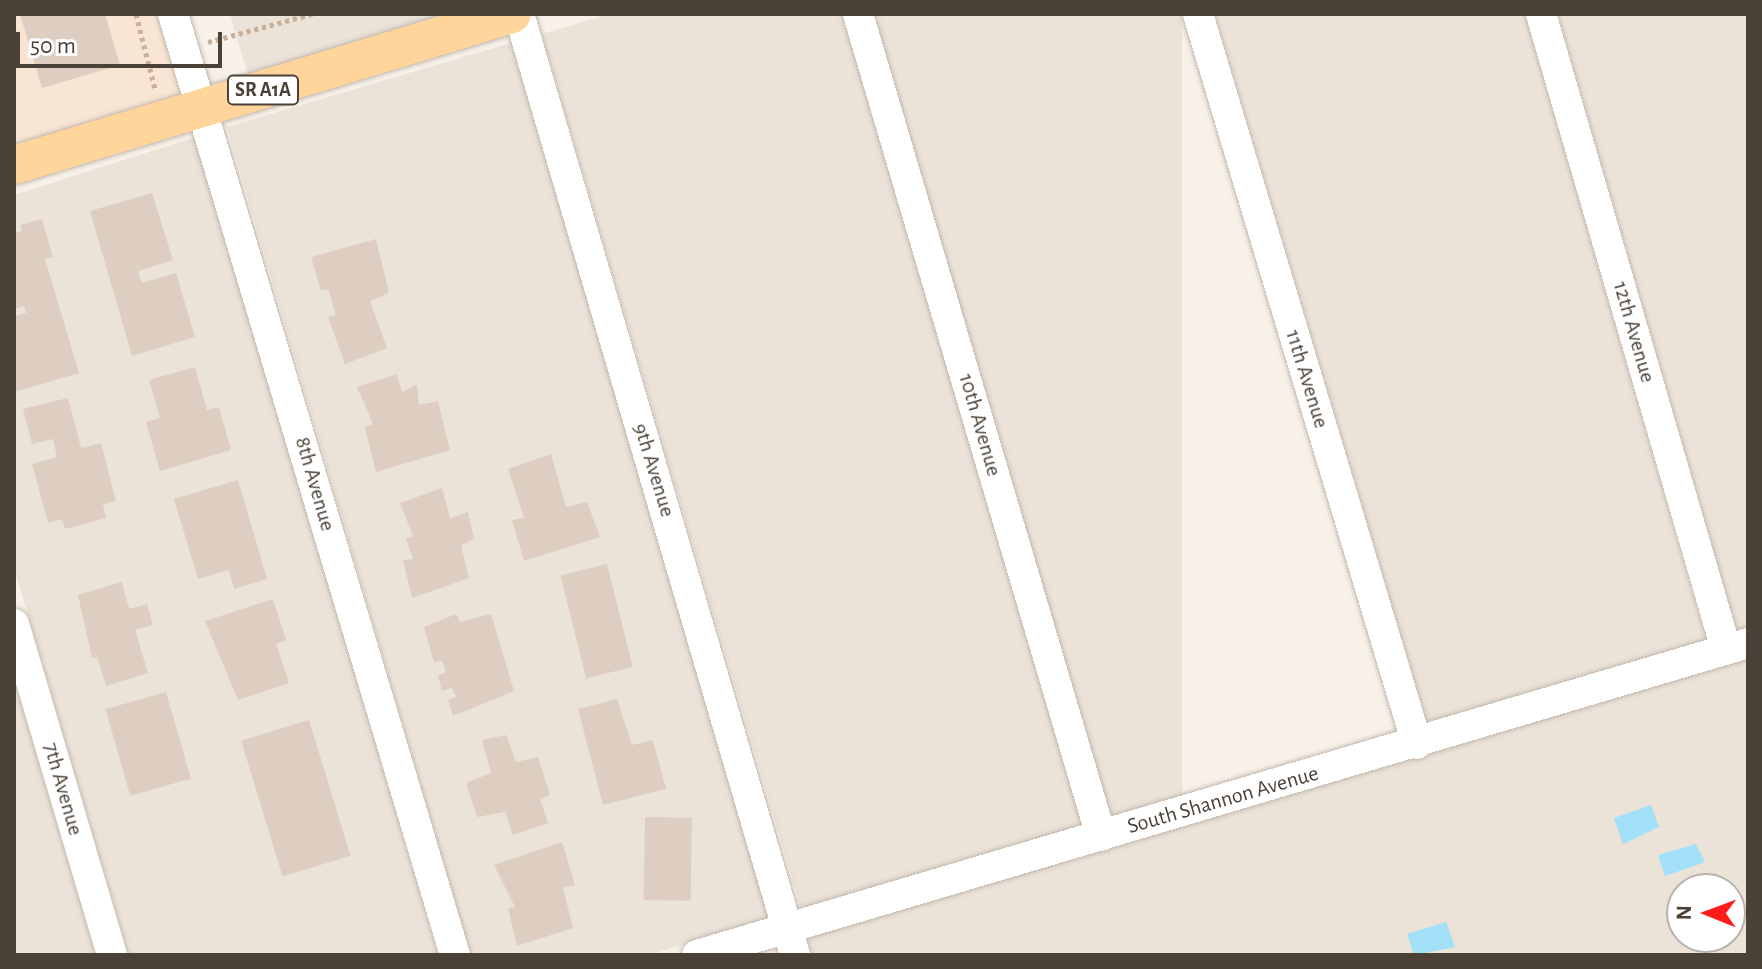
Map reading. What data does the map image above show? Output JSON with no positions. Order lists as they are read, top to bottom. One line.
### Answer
{"streets":{"main road":["SR A1A"],"street":["12th Avenue","11th Avenue","10th Avenue","9th Avenue","8th Avenue","7th Avenue","South Shannon Avenue"]},"crossings":[["SR A1A","8th Avenue"],["12th Avenue","South Shannon Avenue"],["11th Avenue","South Shannon Avenue"],["10th Avenue","South Shannon Avenue"],["9th Avenue","South Shannon Avenue"]],"scale_bar":"50 m","north":"left"}
